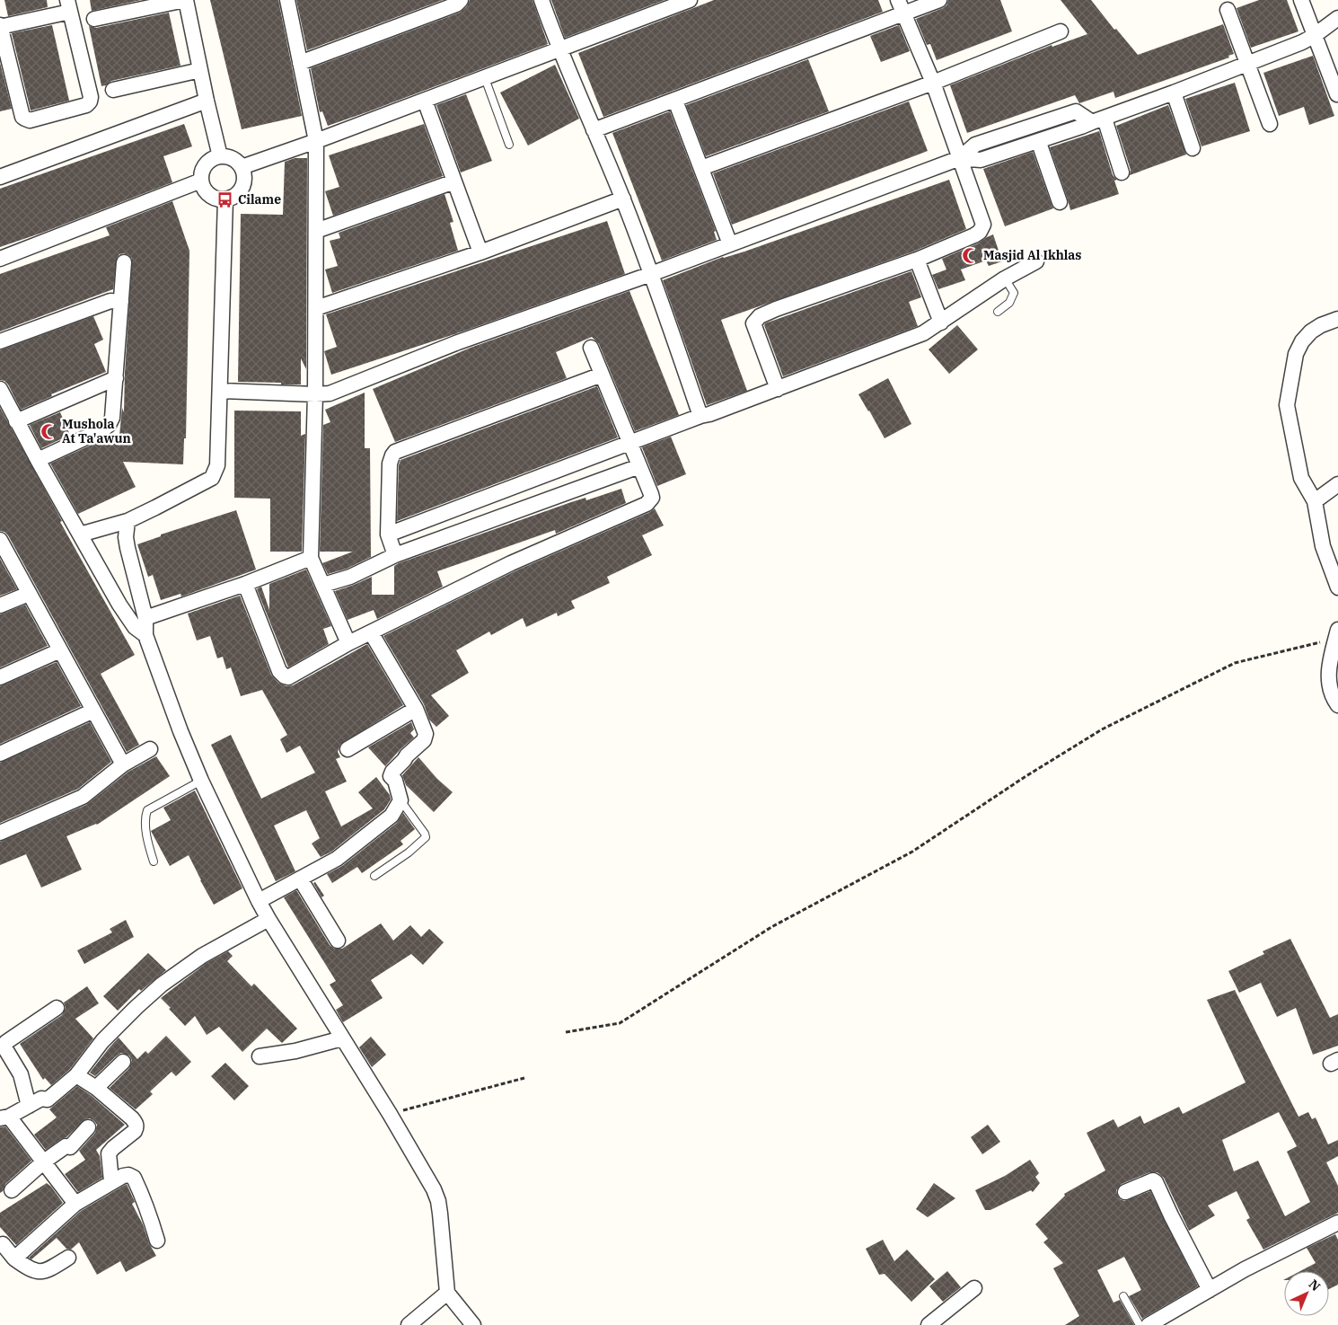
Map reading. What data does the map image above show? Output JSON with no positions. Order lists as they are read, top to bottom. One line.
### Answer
{"places":{"bus stop":["Cilame"],"mosque":["Masjid Al Ikhlas","Mushola At Ta'awun"]},"north":"top right"}
